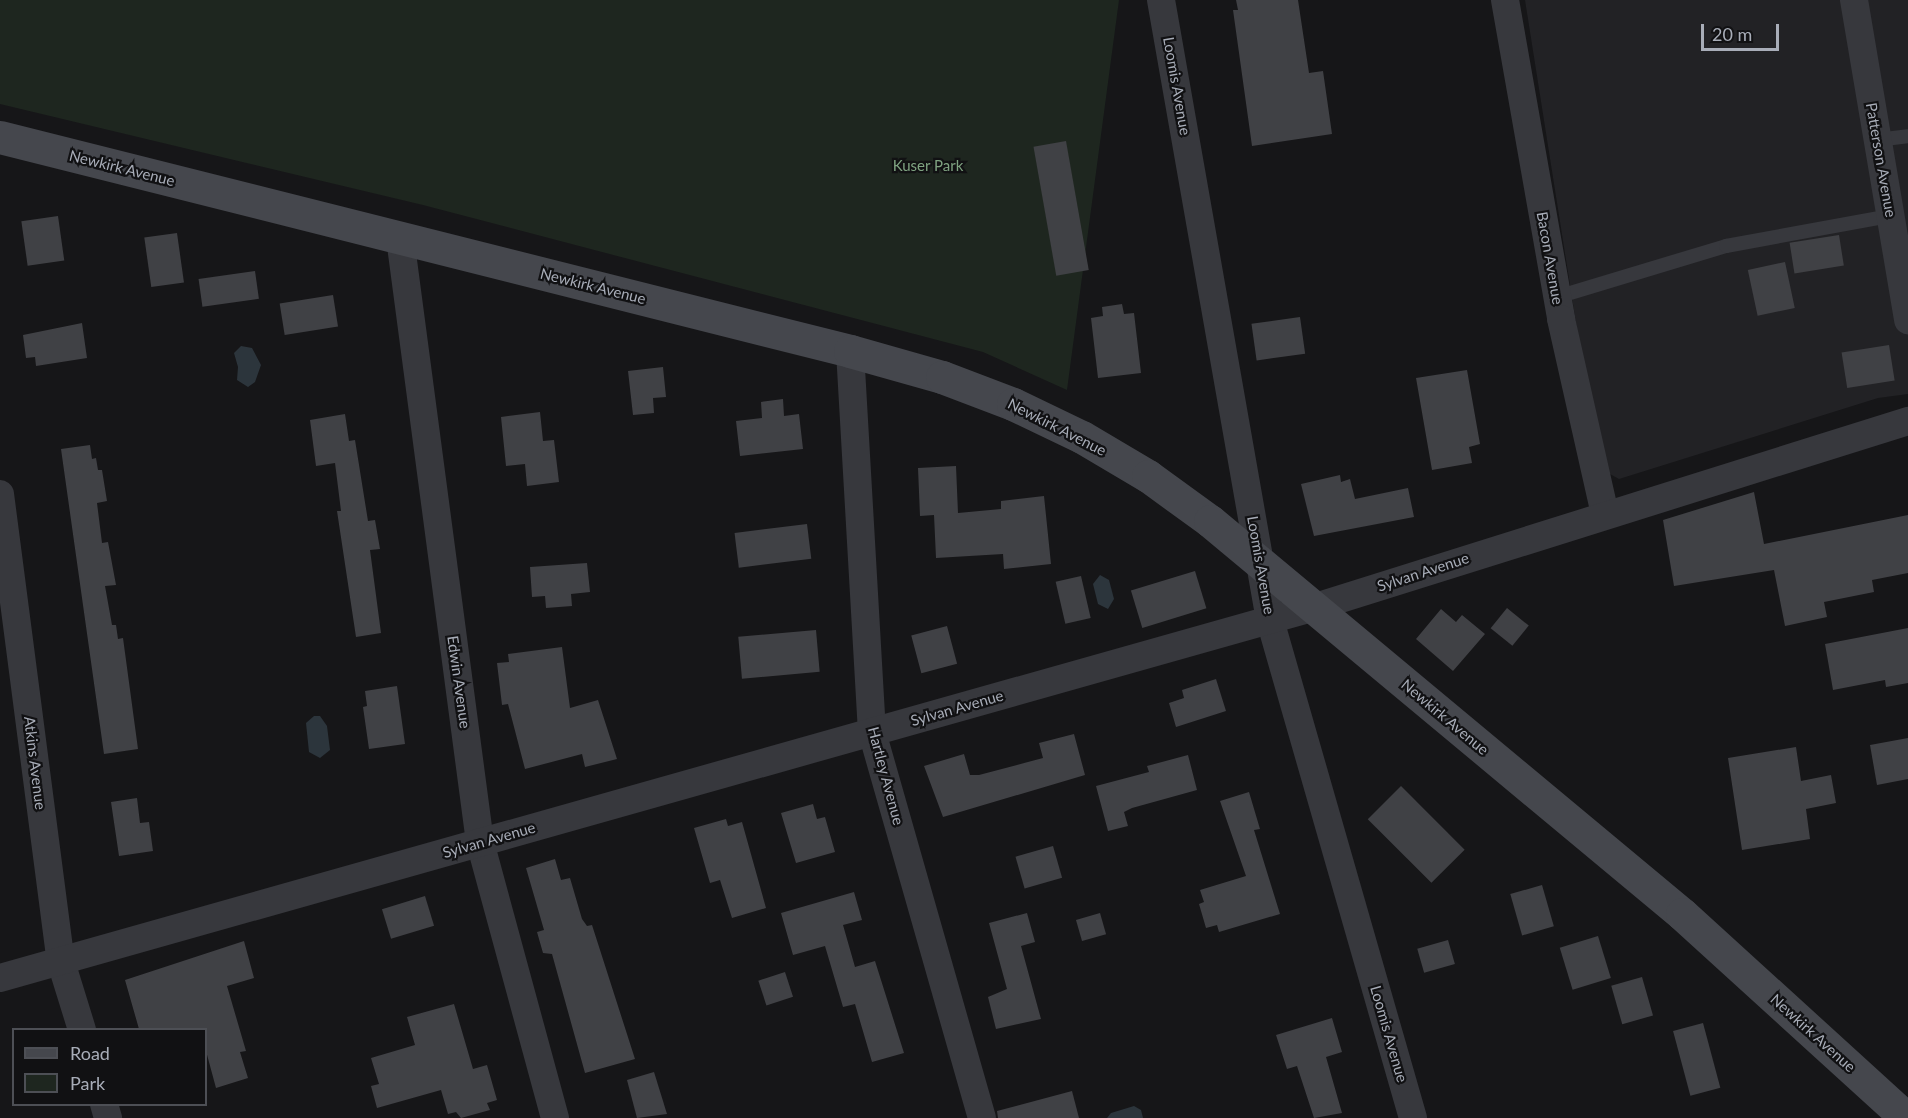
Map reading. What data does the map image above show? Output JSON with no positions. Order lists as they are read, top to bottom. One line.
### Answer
{"streets":{"street":["Loomis Avenue","Patterson Avenue","Newkirk Avenue","Bacon Avenue","Sylvan Avenue","Edwin Avenue","Atkins Avenue","Hartley Avenue"]},"crossings":[["Loomis Avenue","Newkirk Avenue"],["Loomis Avenue","Sylvan Avenue"],["Newkirk Avenue","Sylvan Avenue"],["Newkirk Avenue","Edwin Avenue"],["Newkirk Avenue","Hartley Avenue"],["Bacon Avenue","Sylvan Avenue"],["Sylvan Avenue","Edwin Avenue"],["Sylvan Avenue","Atkins Avenue"],["Sylvan Avenue","Hartley Avenue"]],"parks":["Kuser Park"],"legend":["Road","Park"],"scale_bar":"20 m"}
